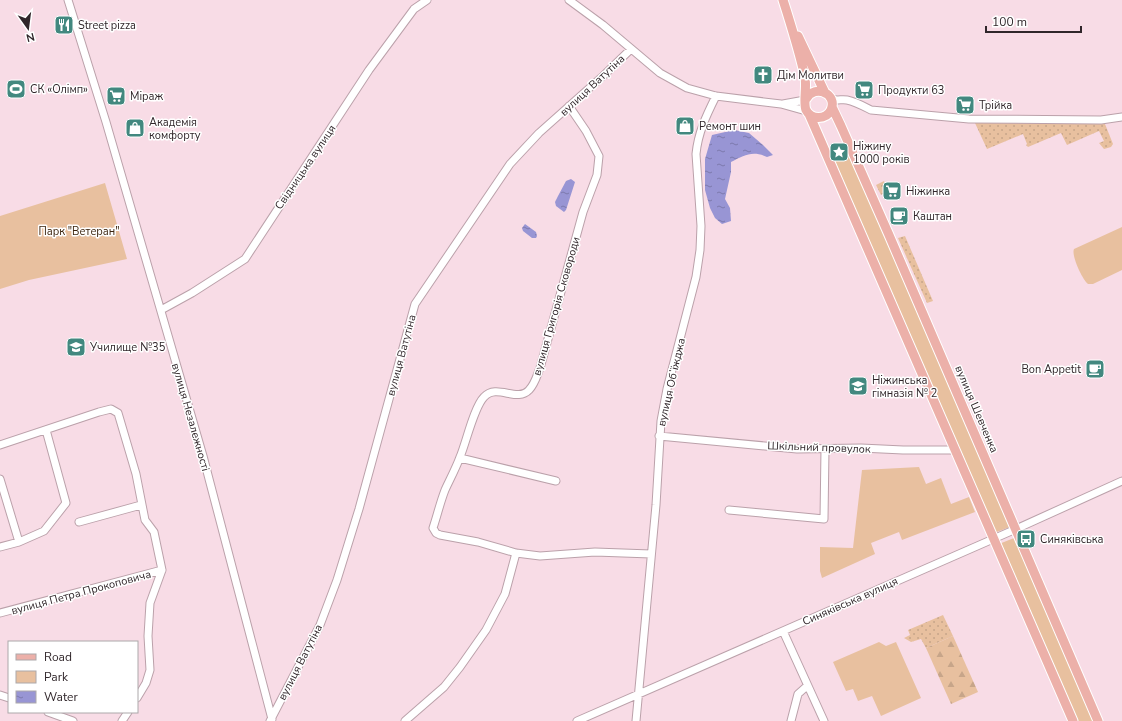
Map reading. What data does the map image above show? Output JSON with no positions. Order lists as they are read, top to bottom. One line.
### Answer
{"streets":{"main road":["вулиця Шевченка"],"street":["вулиця Ватутіна","Свідницька вулиця","вулиця Григорія Сковороди","вулиця Обʼїжджа","вулиця Незалежності","Шкільний провулок","вулиця Петра Прокоповича","Синяківська вулиця"]},"crossings":[["вулиця Ватутіна","вулиця Григорія Сковороди"],["вулиця Ватутіна","вулиця Незалежності"],["Свідницька вулиця","вулиця Незалежності"],["вулиця Григорія Сковороди","вулиця Обʼїжджа"],["вулиця Обʼїжджа","Шкільний провулок"],["вулиця Обʼїжджа","Синяківська вулиця"],["вулиця Шевченка","Синяківська вулиця"]],"parks":["Парк \"Ветеран\""],"places":{"restaurant":["Street pizza"],"church":["Дім Молитви"],"sports":["СК «Олімп»"],"supermarket":["Продукти 63","Міраж","Трійка","Ніжинка"],"shop":["Ремонт шин","Академія комфорту"],"place":["Ніжину 1000 років"],"cafe":["Каштан","Bon Appetit"],"school or university":["Училище №35","Ніжинська гімназія № 2"],"bus stop":["Синяківська"]},"legend":["Road","Park","Water"],"scale_bar":"100 m","north":"bottom"}
